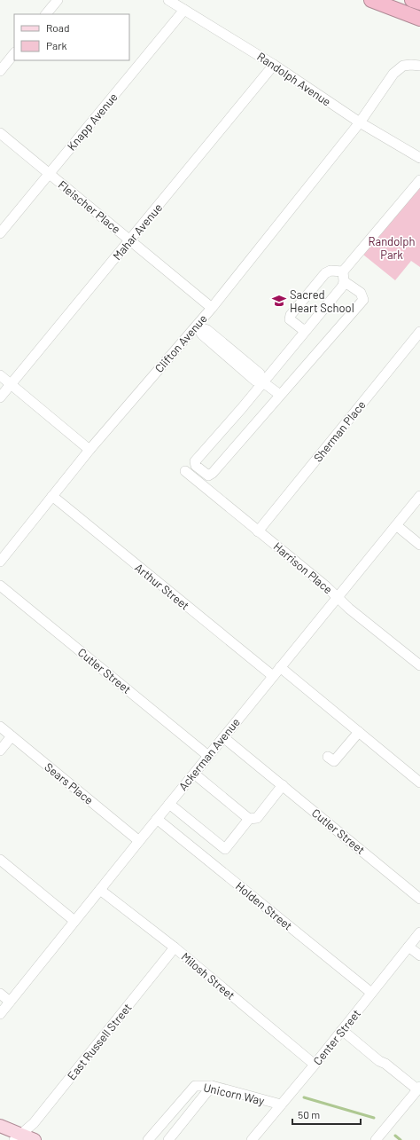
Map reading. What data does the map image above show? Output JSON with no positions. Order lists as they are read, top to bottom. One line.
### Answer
{"streets":{"street":["Randolph Avenue","Knapp Avenue","Fleischer Place","Mahar Avenue","Clifton Avenue","Sherman Place","Harrison Place","Arthur Street","Cutler Street","Ackerman Avenue","Sears Place","Holden Street","Milosh Street","Center Street","East Russell Street","Unicorn Way"]},"crossings":[["Randolph Avenue","Knapp Avenue"],["Randolph Avenue","Mahar Avenue"],["Randolph Avenue","Clifton Avenue"],["Knapp Avenue","Fleischer Place"],["Fleischer Place","Mahar Avenue"],["Fleischer Place","Clifton Avenue"],["Clifton Avenue","Arthur Street"],["Sherman Place","Harrison Place"],["Harrison Place","Ackerman Avenue"],["Arthur Street","Ackerman Avenue"],["Cutler Street","Ackerman Avenue"],["Ackerman Avenue","Sears Place"],["Ackerman Avenue","Holden Street"],["Ackerman Avenue","Milosh Street"],["Holden Street","Center Street"],["Milosh Street","Center Street"],["Milosh Street","East Russell Street"],["Center Street","Unicorn Way"]],"parks":["Randolph Park"],"places":{"school or university":["Sacred Heart School"]},"legend":["Road","Park"],"scale_bar":"50 m"}
